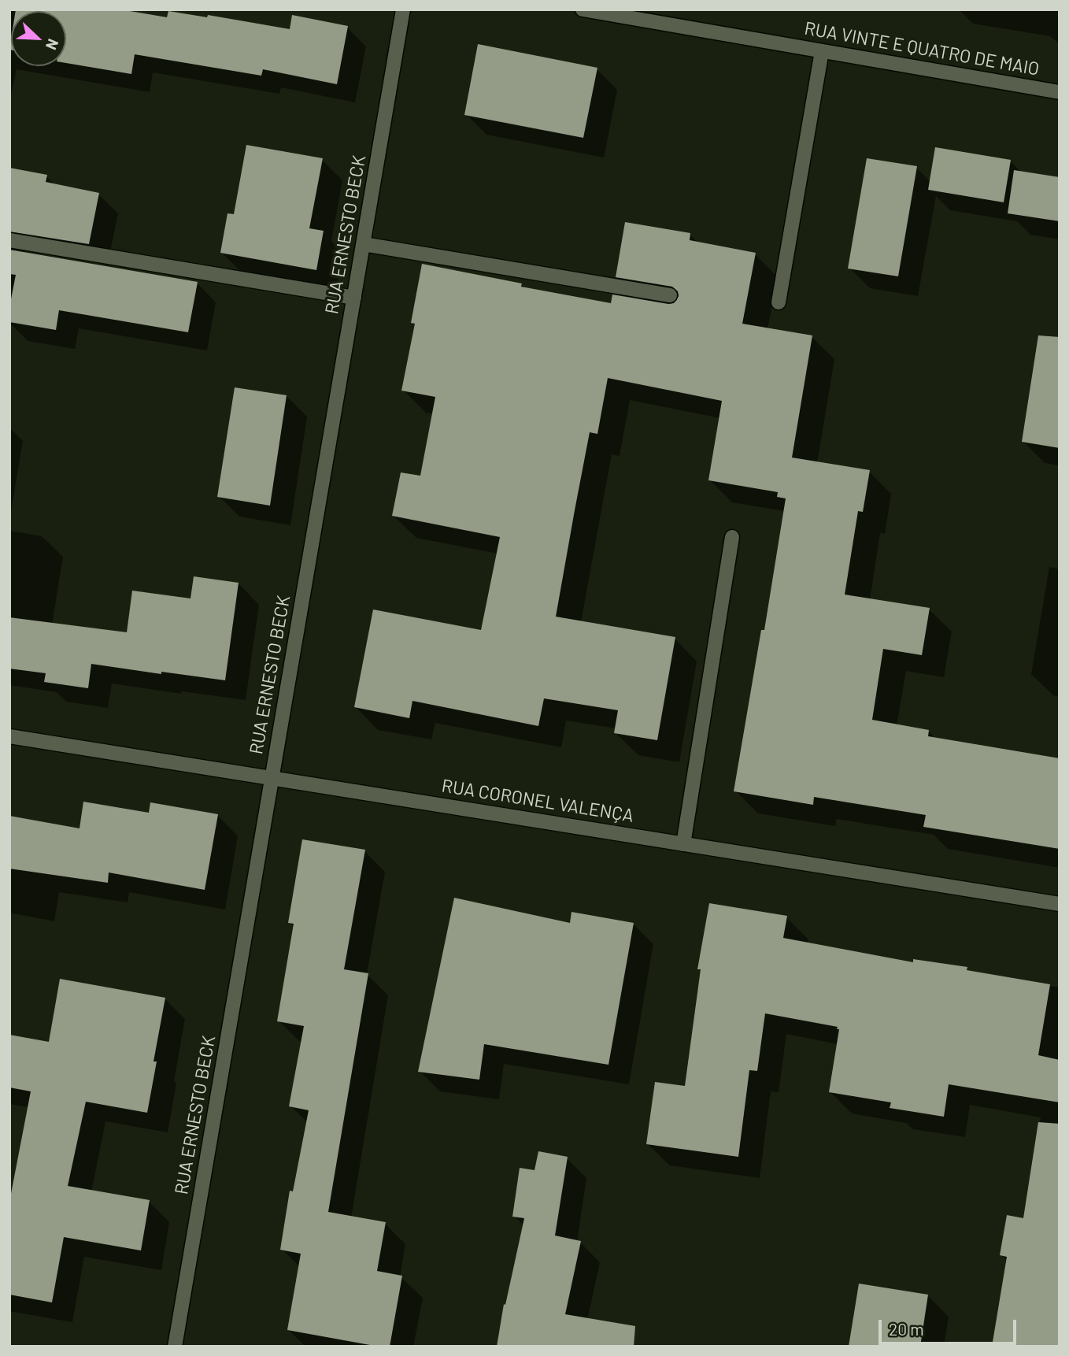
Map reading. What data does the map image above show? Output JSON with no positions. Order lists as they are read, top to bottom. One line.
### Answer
{"streets":{"street":["RUA VINTE E QUATRO DE MAIO","RUA ERNESTO BECK","RUA CORONEL VALENÇA"]},"crossings":[["RUA ERNESTO BECK","RUA CORONEL VALENÇA"]],"scale_bar":"20 m","north":"bottom right"}
